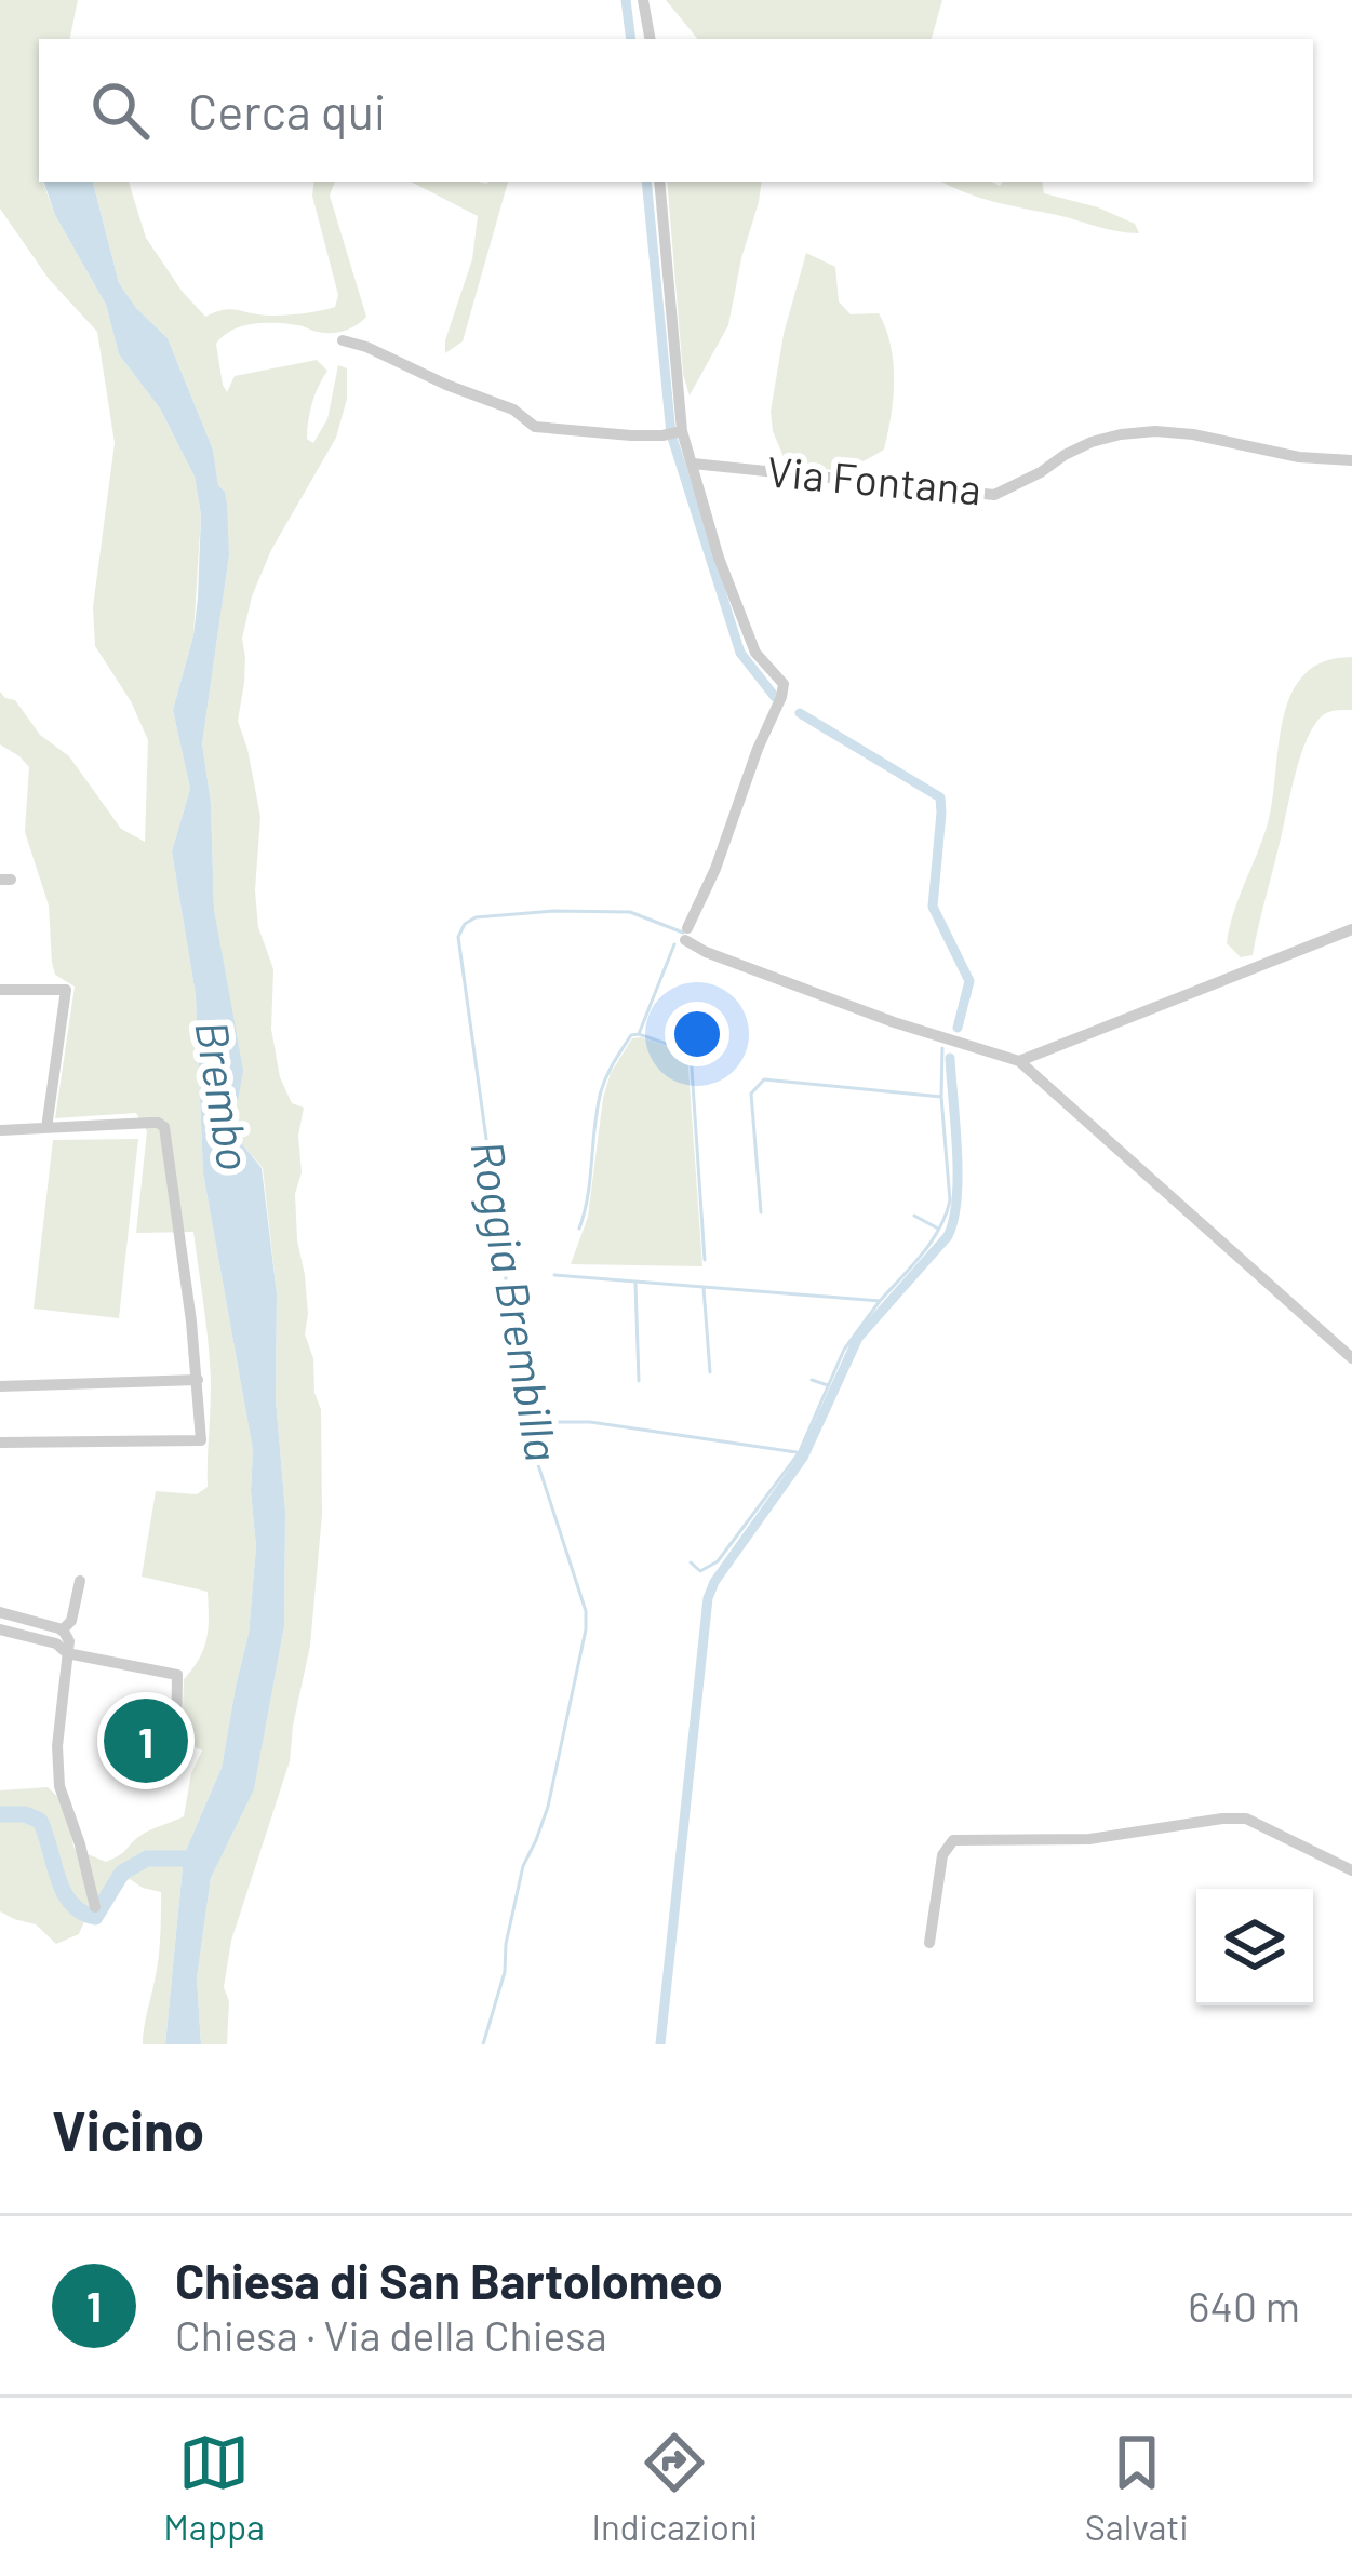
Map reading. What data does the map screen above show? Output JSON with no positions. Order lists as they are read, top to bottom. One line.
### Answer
{"streets":{"street":["Via Fontana"]},"water":["Brembo","Roggia Brembilla"],"page":{"search":"Cerca qui","pins":"1","heading":"Vicino","list":[{"mark":"1","name":"Chiesa di San Bartolomeo","note":"Chiesa · Via della Chiesa","value":"640 m"}],"nav":["Mappa","Indicazioni","Salvati"]}}
